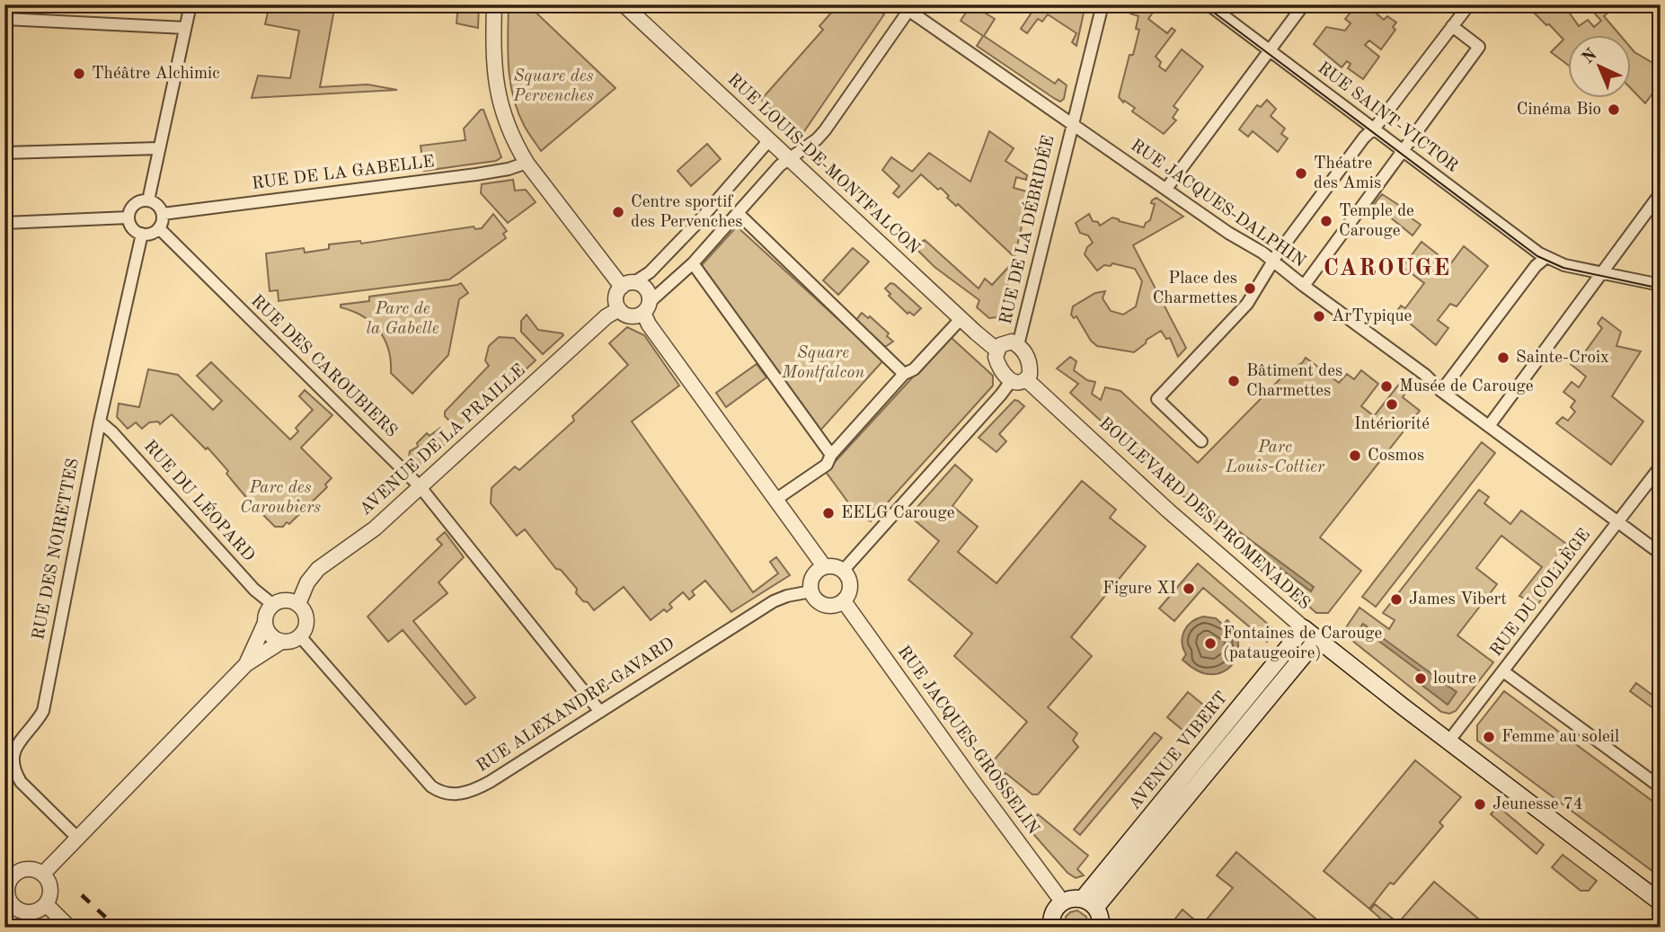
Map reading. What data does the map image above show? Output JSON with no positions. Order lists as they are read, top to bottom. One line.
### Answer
{"streets":{"main road":["BOULEVARD DES PROMENADES","AVENUE VIBERT"],"street":["RUE SAINT-VICTOR","RUE LOUIS-DE-MONTFALCON","RUE DE LA GABELLE","RUE JACQUES-DALPHIN","RUE DE LA DÉBRIDÉE","RUE DES CAROUBIERS","AVENUE DE LA PRAILLE","RUE DU LÉOPARD","RUE DES NOIRETTES","RUE DU COLLÈGE","RUE ALEXANDRE-GAVARD","RUE JACQUES-GROSSELIN"]},"crossings":[["RUE LOUIS-DE-MONTFALCON","RUE DE LA DÉBRIDÉE"],["RUE LOUIS-DE-MONTFALCON","BOULEVARD DES PROMENADES"],["RUE DE LA GABELLE","RUE DES CAROUBIERS"],["RUE DE LA GABELLE","RUE DES NOIRETTES"],["RUE JACQUES-DALPHIN","RUE DE LA DÉBRIDÉE"],["RUE JACQUES-DALPHIN","RUE DU COLLÈGE"],["RUE DE LA DÉBRIDÉE","BOULEVARD DES PROMENADES"],["RUE DES CAROUBIERS","AVENUE DE LA PRAILLE"],["RUE DES CAROUBIERS","RUE DES NOIRETTES"],["RUE DES CAROUBIERS","RUE ALEXANDRE-GAVARD"],["AVENUE DE LA PRAILLE","RUE DU LÉOPARD"],["AVENUE DE LA PRAILLE","RUE ALEXANDRE-GAVARD"],["RUE DU LÉOPARD","RUE DES NOIRETTES"],["RUE DU LÉOPARD","RUE ALEXANDRE-GAVARD"],["BOULEVARD DES PROMENADES","RUE DU COLLÈGE"],["BOULEVARD DES PROMENADES","AVENUE VIBERT"],["RUE ALEXANDRE-GAVARD","RUE JACQUES-GROSSELIN"]],"districts":["CAROUGE"],"parks":["Square des Pervenches","Parc de la Gabelle","Square Montfalcon","Parc Louis-Cottier","Parc des Caroubiers"],"places":["Théâtre Alchimic","Cinéma Bio","Théatre des Amis","Centre sportif des Pervenches","Temple de Carouge","Place des Charmettes","ArTypique","Sainte-Croix","Bâtiment des Charmettes","Musée de Carouge","Intériorité","Cosmos","EELG Carouge","Figure XI","James Vibert","Fontaines de Carouge (pataugeoire)","loutre","Femme au soleil","Jeunesse 74"],"north":"top left"}
